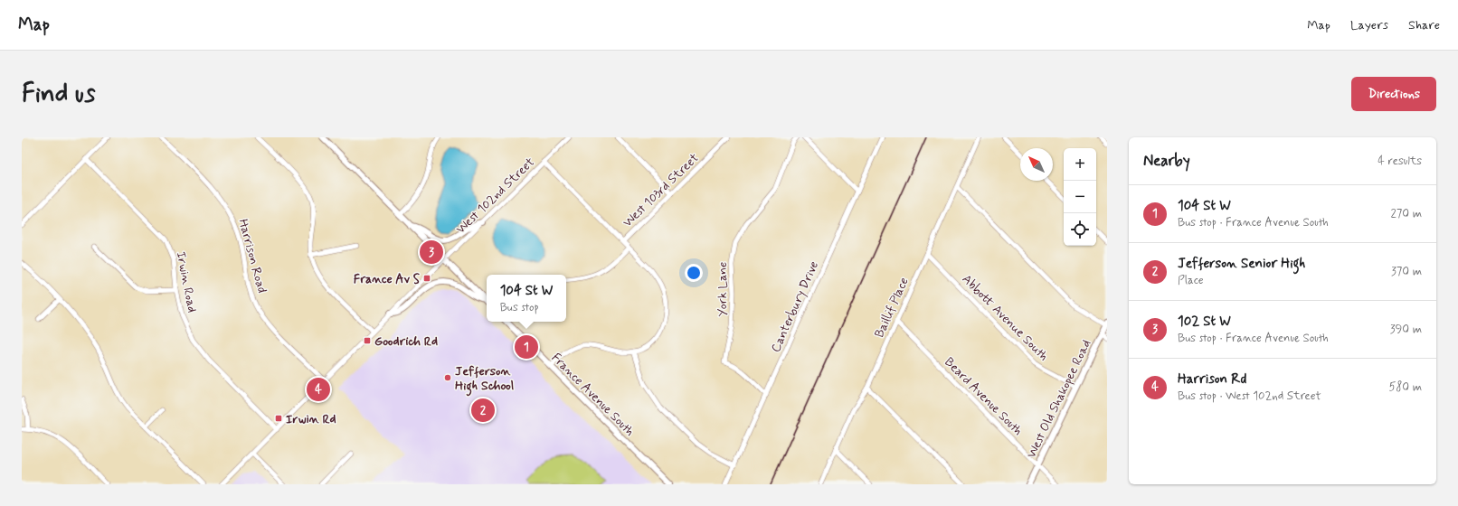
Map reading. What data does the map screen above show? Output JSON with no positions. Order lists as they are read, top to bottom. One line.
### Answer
{"streets":{"main road":["France Avenue South","West Old Shakopee Road"],"street":["West 103rd Street","West 102nd Street","Harrison Road","Irwin Road","York Lane","Canterbury Drive","Baillif Place","Abbott Avenue South","Beard Avenue South"]},"crossings":[["West 102nd Street","Harrison Road"],["West 102nd Street","Irwin Road"],["York Lane","Canterbury Drive"],["Baillif Place","Abbott Avenue South"],["Baillif Place","Beard Avenue South"],["Abbott Avenue South","West Old Shakopee Road"],["Beard Avenue South","West Old Shakopee Road"]],"places":{"transit":["France Av S","Goodrich Rd","Irwin Rd"],"other":["Jefferson High School"]},"north":"top left","page":{"header":"Map","nav":["Map","Layers","Share"],"buttons":"Directions","title":"Find us","heading":["Nearby","4 results"],"map_buttons":["+","−"],"list":[{"mark":"1","name":"104 St W","note":"Bus stop · France Avenue South","value":"270 m"},{"mark":"2","name":"Jefferson Senior High","note":"Place","value":"370 m"},{"mark":"3","name":"102 St W","note":"Bus stop · France Avenue South","value":"390 m"},{"mark":"4","name":"Harrison Rd","note":"Bus stop · West 102nd Street","value":"580 m"}],"pins":["3","1","4","2"],"popup":["104 St W","Bus stop"]}}
